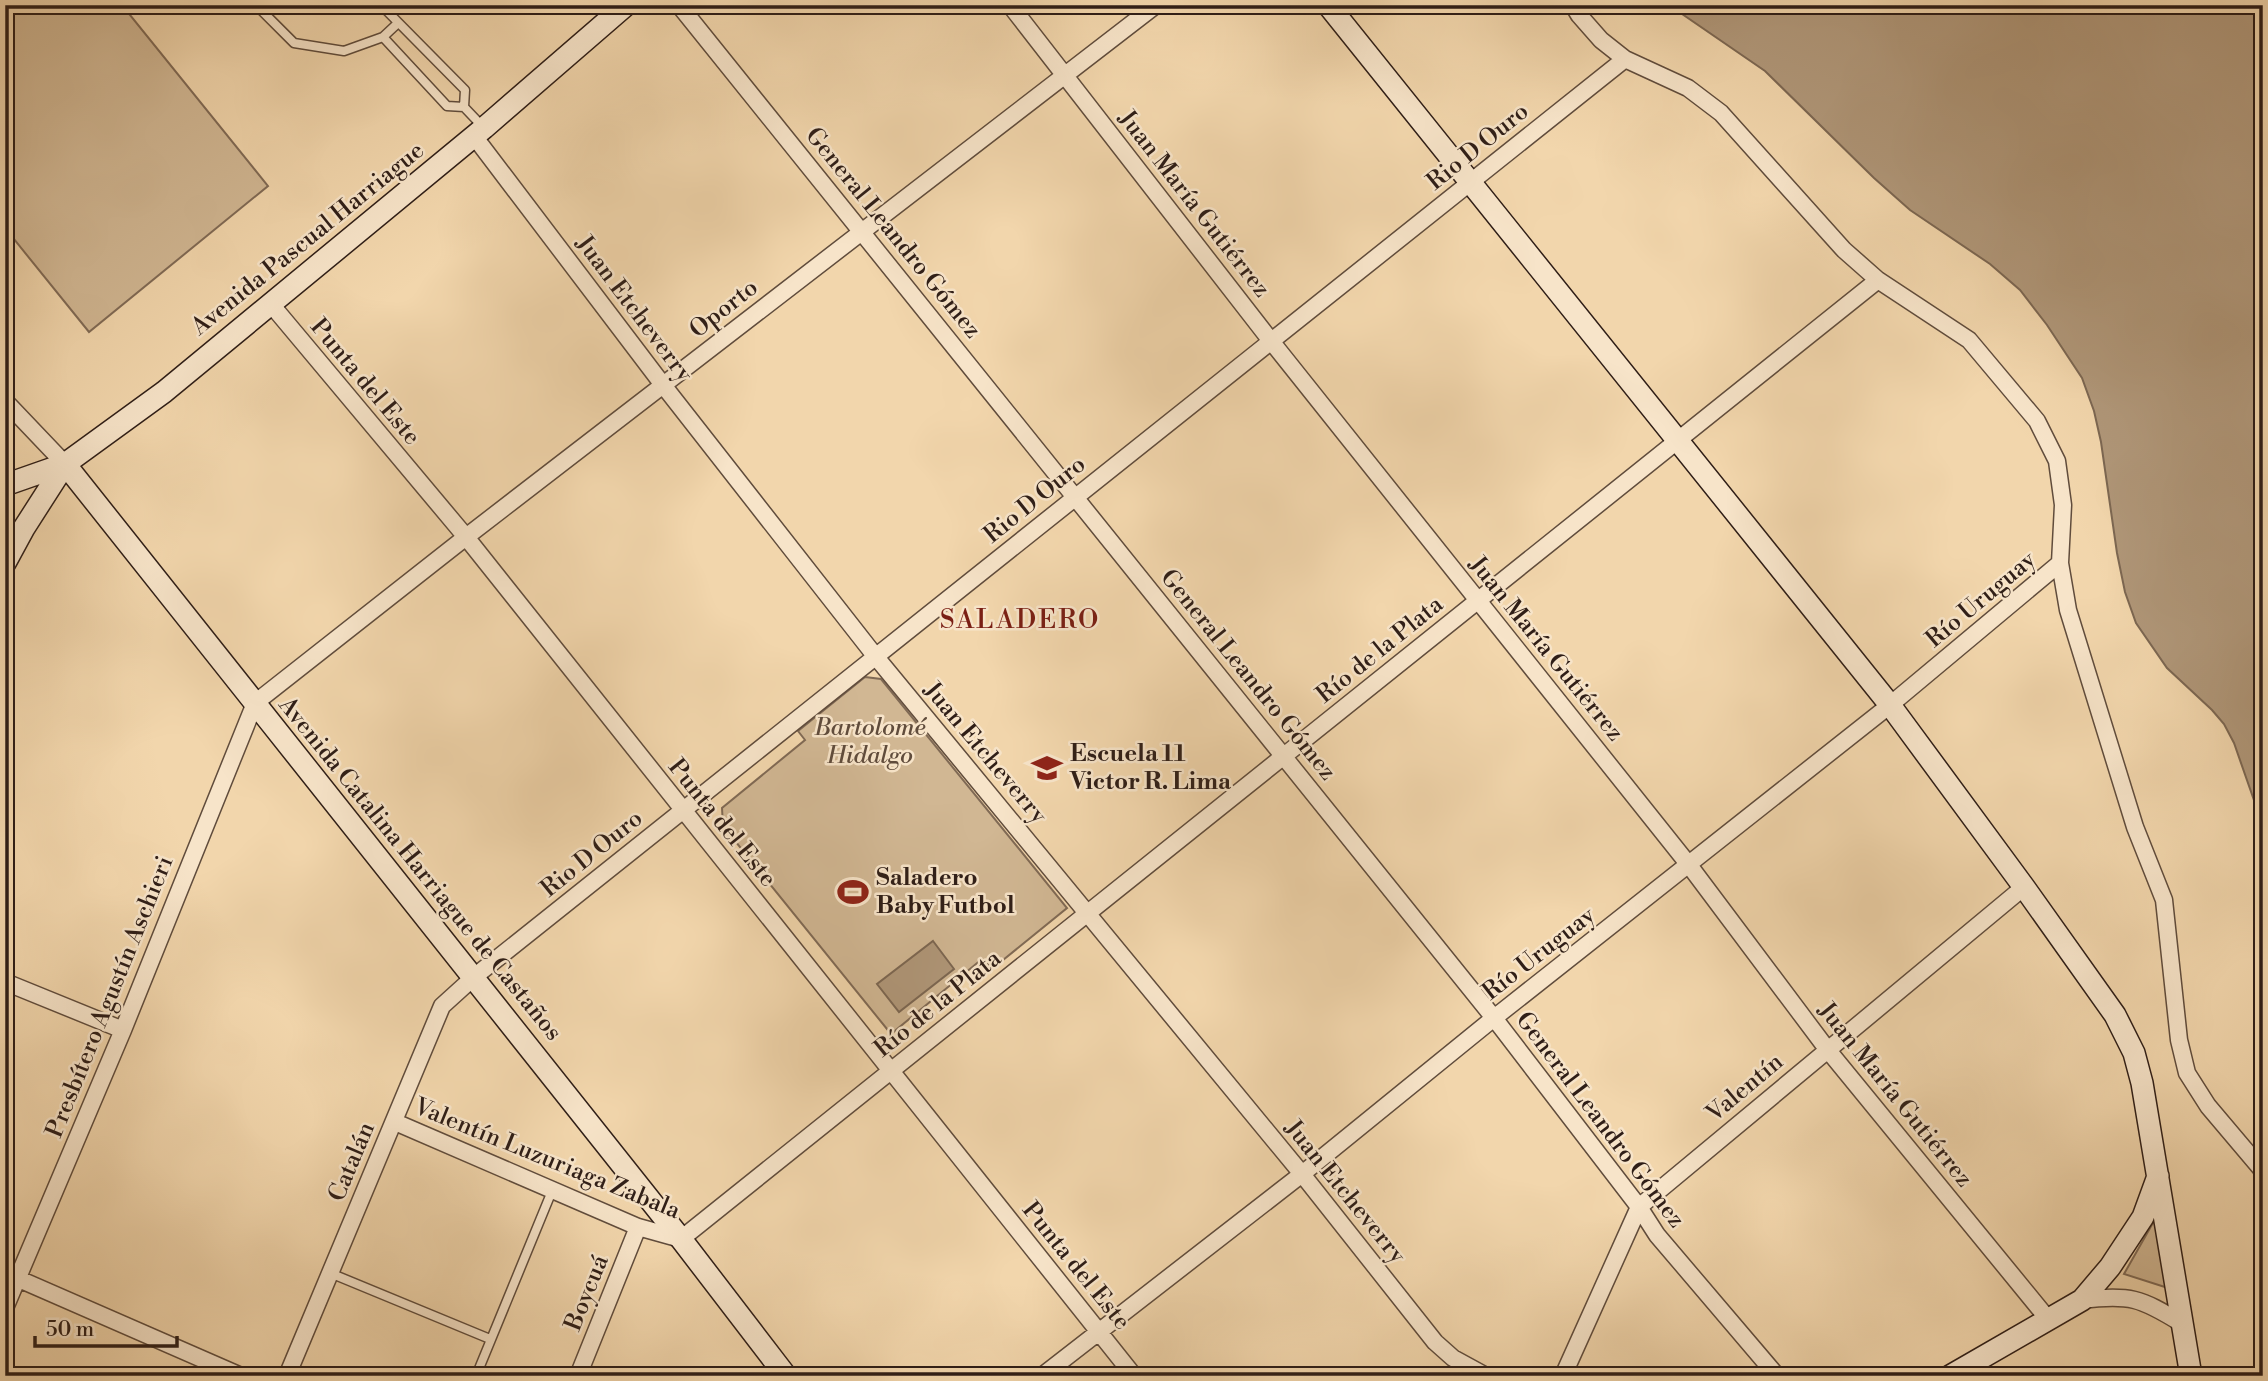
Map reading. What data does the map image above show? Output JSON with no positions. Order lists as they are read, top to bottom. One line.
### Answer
{"streets":{"street":["Rio D Ouro","Juan María Gutiérrez","General Leandro Gómez","Avenida Pascual Harriague","Juan Etcheverry","Oporto","Punta del Este","Río Uruguay","Río de la Plata","Avenida Catalina Harriague de Castaños","Presbítero Agustín Aschieri","Valentín","Valentín Luzuriaga Zabala","Catalán","Boycuá"]},"crossings":[["Rio D Ouro","Juan María Gutiérrez"],["Rio D Ouro","General Leandro Gómez"],["Rio D Ouro","Juan Etcheverry"],["Rio D Ouro","Punta del Este"],["Rio D Ouro","Avenida Catalina Harriague de Castaños"],["Rio D Ouro","Catalán"],["Juan María Gutiérrez","Oporto"],["Juan María Gutiérrez","Río Uruguay"],["Juan María Gutiérrez","Río de la Plata"],["Juan María Gutiérrez","Valentín"],["General Leandro Gómez","Oporto"],["General Leandro Gómez","Río Uruguay"],["General Leandro Gómez","Río de la Plata"],["General Leandro Gómez","Valentín"],["Avenida Pascual Harriague","Juan Etcheverry"],["Avenida Pascual Harriague","Punta del Este"],["Avenida Pascual Harriague","Avenida Catalina Harriague de Castaños"],["Juan Etcheverry","Oporto"],["Juan Etcheverry","Río Uruguay"],["Juan Etcheverry","Río de la Plata"],["Oporto","Punta del Este"],["Oporto","Avenida Catalina Harriague de Castaños"],["Oporto","Presbítero Agustín Aschieri"],["Punta del Este","Río Uruguay"],["Punta del Este","Río de la Plata"],["Río de la Plata","Avenida Catalina Harriague de Castaños"],["Río de la Plata","Valentín Luzuriaga Zabala"],["Avenida Catalina Harriague de Castaños","Presbítero Agustín Aschieri"],["Avenida Catalina Harriague de Castaños","Valentín Luzuriaga Zabala"],["Avenida Catalina Harriague de Castaños","Catalán"],["Valentín Luzuriaga Zabala","Catalán"],["Valentín Luzuriaga Zabala","Boycuá"]],"districts":["SALADERO"],"parks":["Bartolomé Hidalgo"],"places":{"school or university":["Escuela 11 Victor R. Lima"],"sports":["Saladero Baby Futbol"]},"scale_bar":"50 m"}
